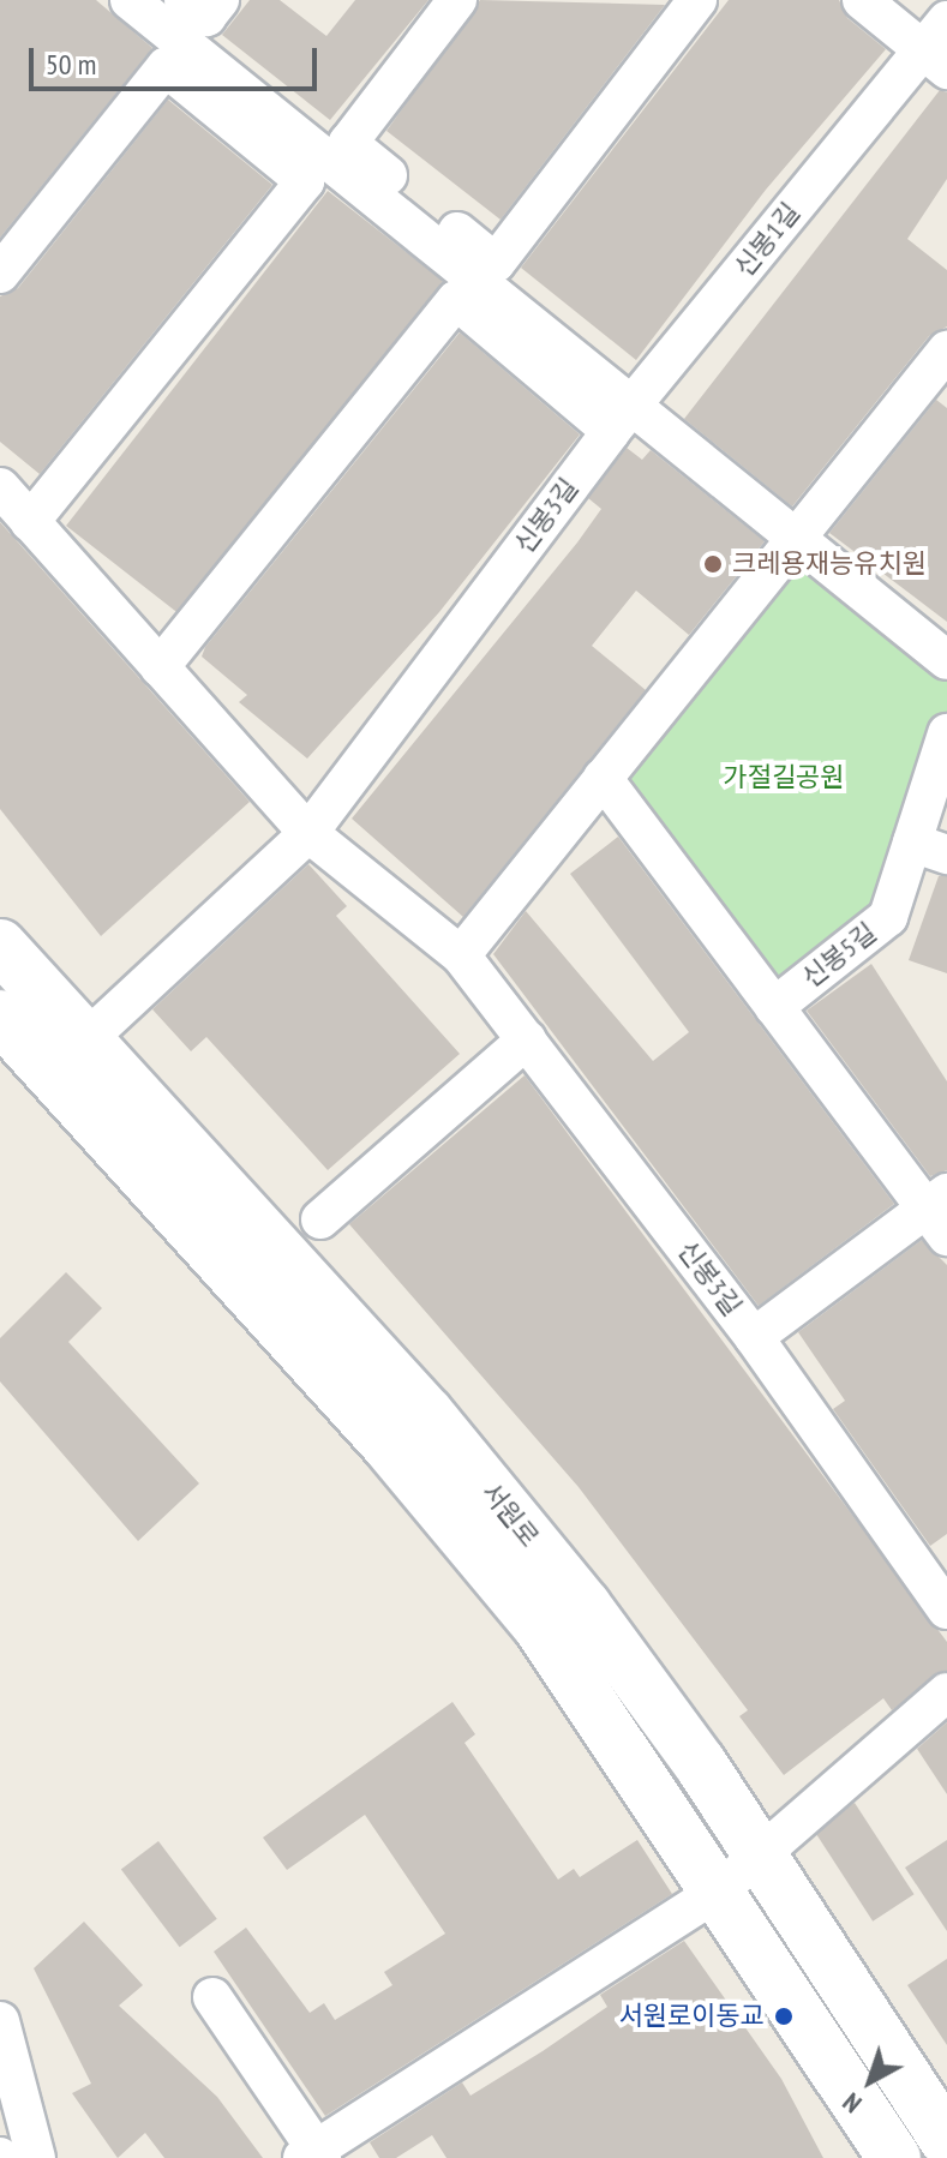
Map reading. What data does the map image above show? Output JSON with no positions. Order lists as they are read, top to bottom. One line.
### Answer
{"streets":{"street":["신봉1길","신봉3길","신봉5길","서원로"]},"crossings":[["신봉1길","신봉3길"]],"parks":["가절길공원"],"places":["크레용재능유치원","서원로이동교"],"scale_bar":"50 m","north":"bottom left"}
